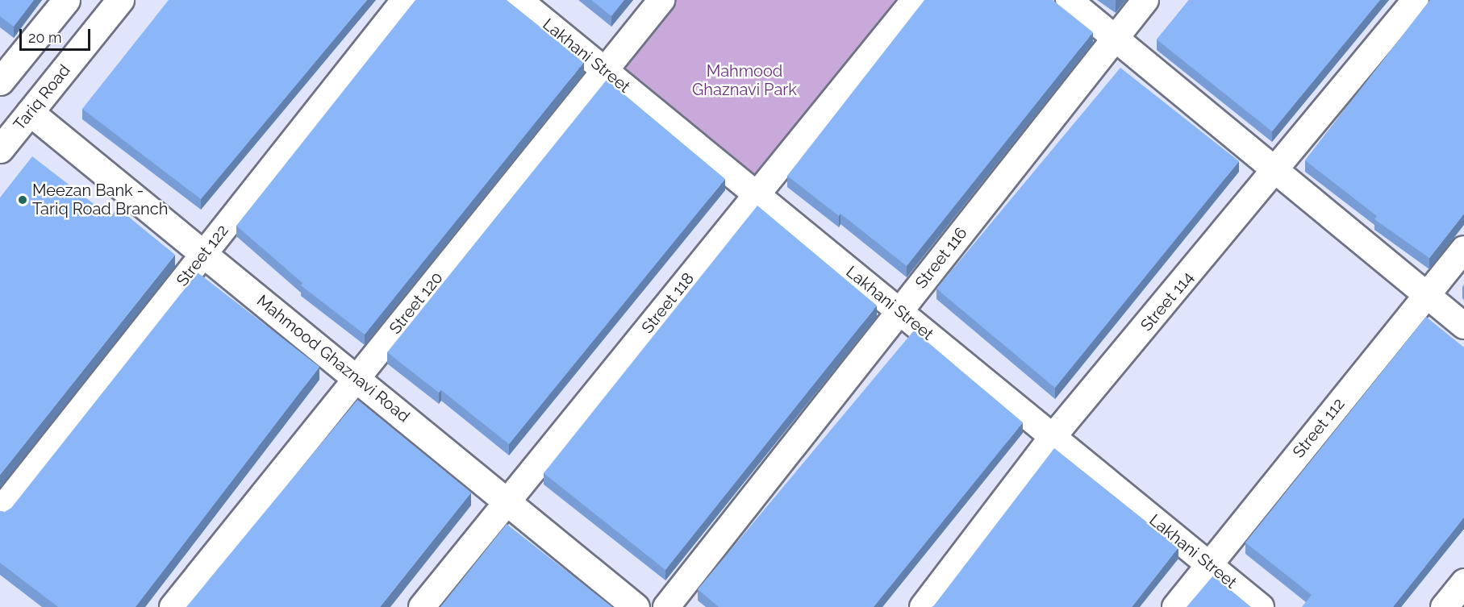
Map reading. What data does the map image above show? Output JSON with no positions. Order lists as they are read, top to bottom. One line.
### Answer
{"streets":{"street":["Lakhani Street","Tariq Road","Street 122","Street 116","Street 114","Street 120","Street 118","Mahmood Ghaznavi Road","Street 112"]},"crossings":[["Lakhani Street","Street 116"],["Lakhani Street","Street 114"],["Lakhani Street","Street 120"],["Lakhani Street","Street 118"],["Lakhani Street","Street 112"],["Tariq Road","Mahmood Ghaznavi Road"],["Street 122","Mahmood Ghaznavi Road"],["Street 120","Mahmood Ghaznavi Road"],["Street 118","Mahmood Ghaznavi Road"]],"parks":["Mahmood Ghaznavi Park"],"places":["Meezan Bank - Tariq Road Branch"],"scale_bar":"20 m"}
